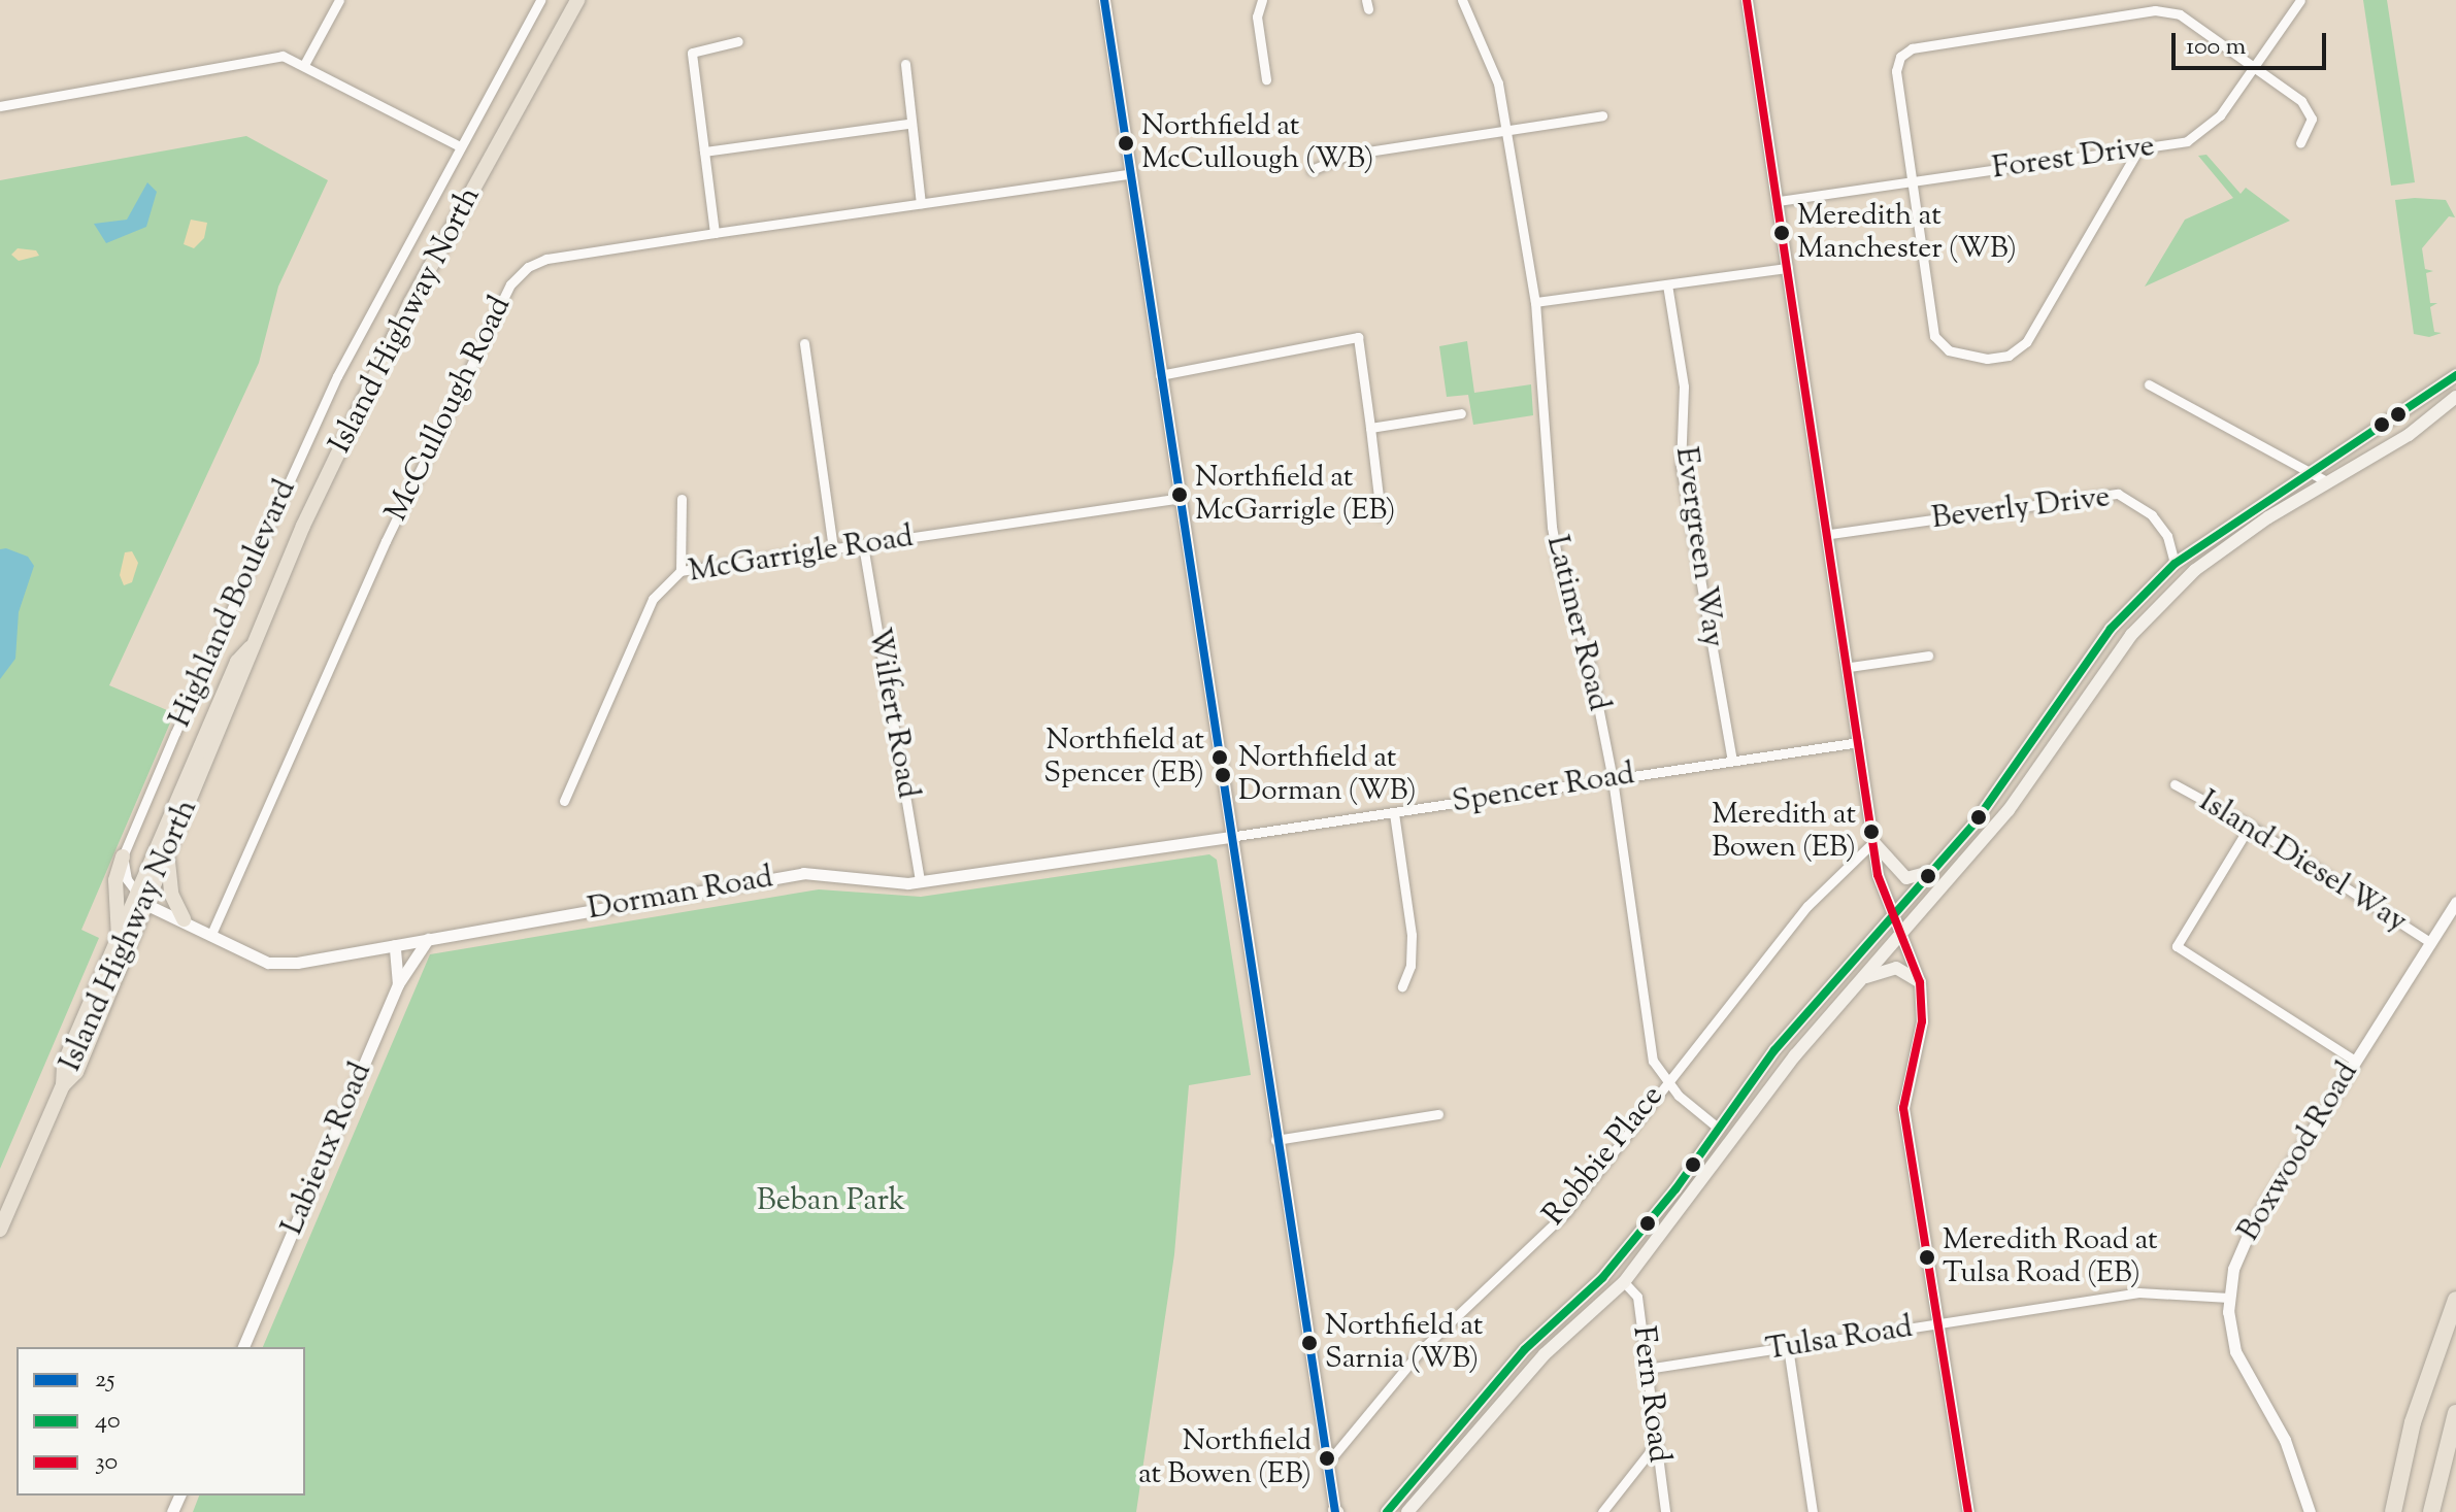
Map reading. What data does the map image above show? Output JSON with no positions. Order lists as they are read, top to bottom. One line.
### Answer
{"streets":{"main road":["Island Highway North"],"street":["Forest Drive","McCullough Road","Beverly Drive","Evergreen Way","McGarrigle Road","Highland Boulevard","Latimer Road","Wilfert Road","Spencer Road","Island Diesel Way","Dorman Road","Labieux Road","Boxwood Road","Robbie Place","Tulsa Road","Fern Road"]},"crossings":[["Island Highway North","Dorman Road"],["McCullough Road","Dorman Road"],["Evergreen Way","Spencer Road"],["McGarrigle Road","Wilfert Road"],["Latimer Road","Spencer Road"],["Latimer Road","Robbie Place"],["Wilfert Road","Dorman Road"],["Spencer Road","Dorman Road"],["Island Diesel Way","Boxwood Road"],["Dorman Road","Labieux Road"],["Boxwood Road","Tulsa Road"],["Tulsa Road","Fern Road"]],"parks":["Beban Park"],"places":["Northfield at McCullough (WB)","Meredith at Manchester (WB)","Northfield at McGarrigle (EB)","Northfield at Spencer (EB)","Northfield at Dorman (WB)","Meredith at Bowen (EB)","Meredith Road at Tulsa Road (EB)","Northfield at Sarnia (WB)","Northfield at Bowen (EB)"],"lines":["transit line 25","transit line 30","transit line 40"],"legend":["25","40","30"],"scale_bar":"100 m"}
